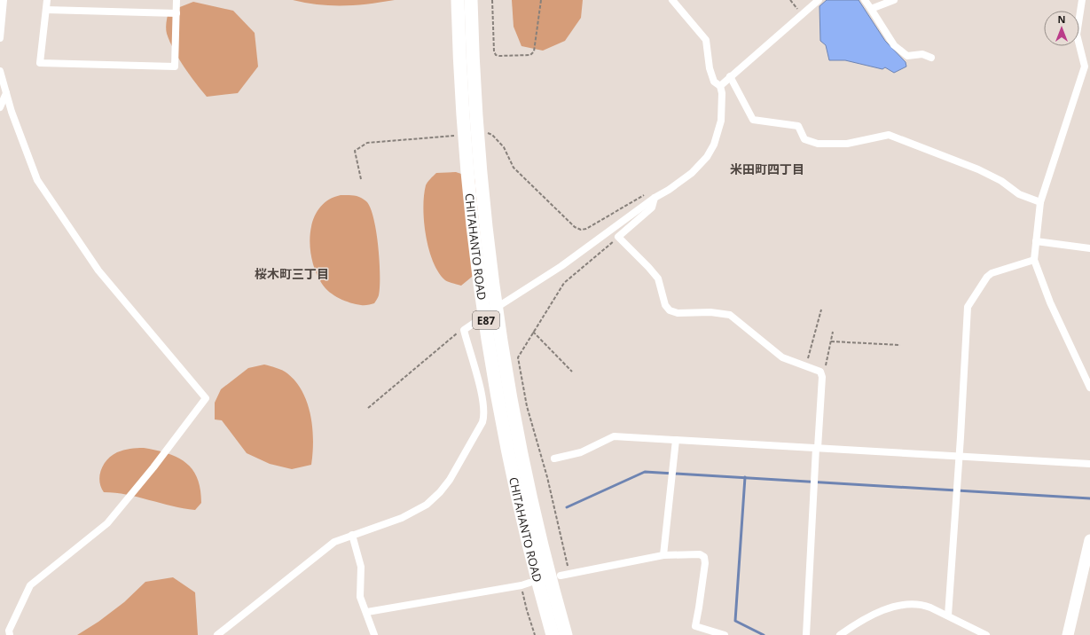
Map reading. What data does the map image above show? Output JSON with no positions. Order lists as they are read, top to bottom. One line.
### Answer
{"streets":{"highway":["CHITAHANTO ROAD","E87"]},"districts":["米田町四丁目","桜木町三丁目"],"north":"top"}
